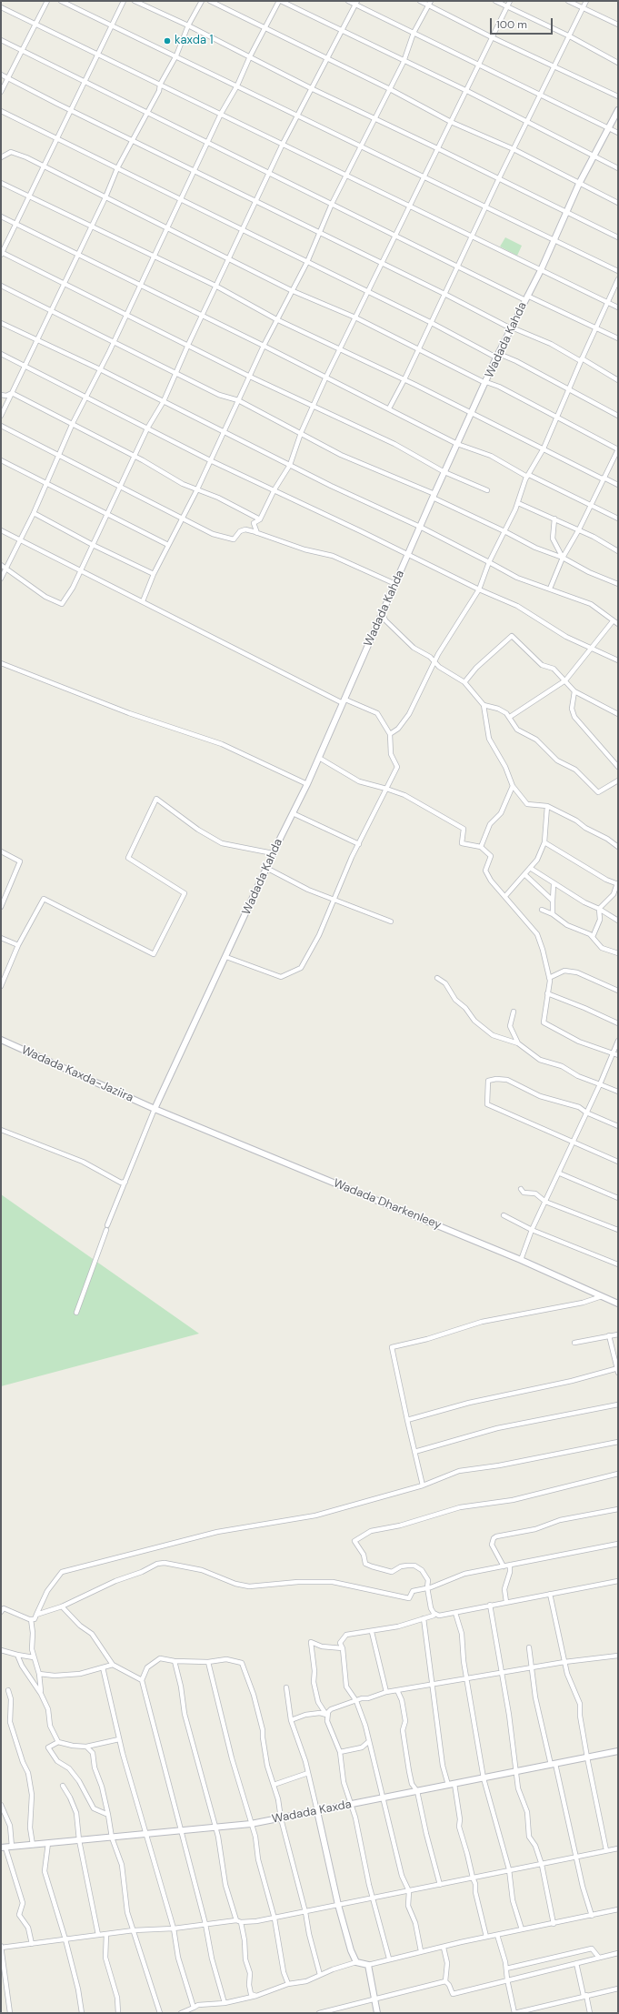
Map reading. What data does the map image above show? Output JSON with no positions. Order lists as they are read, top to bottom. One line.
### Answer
{"streets":{"main road":["Wadada Kahda","Wadada Kaxda-Jaziira","Wadada Dharkenleey","Wadada Kaxda"]},"crossings":[["Wadada Kahda","Wadada Kaxda-Jaziira"],["Wadada Kahda","Wadada Dharkenleey"],["Wadada Kaxda-Jaziira","Wadada Dharkenleey"]],"places":["kaxda 1"],"scale_bar":"100 m"}
